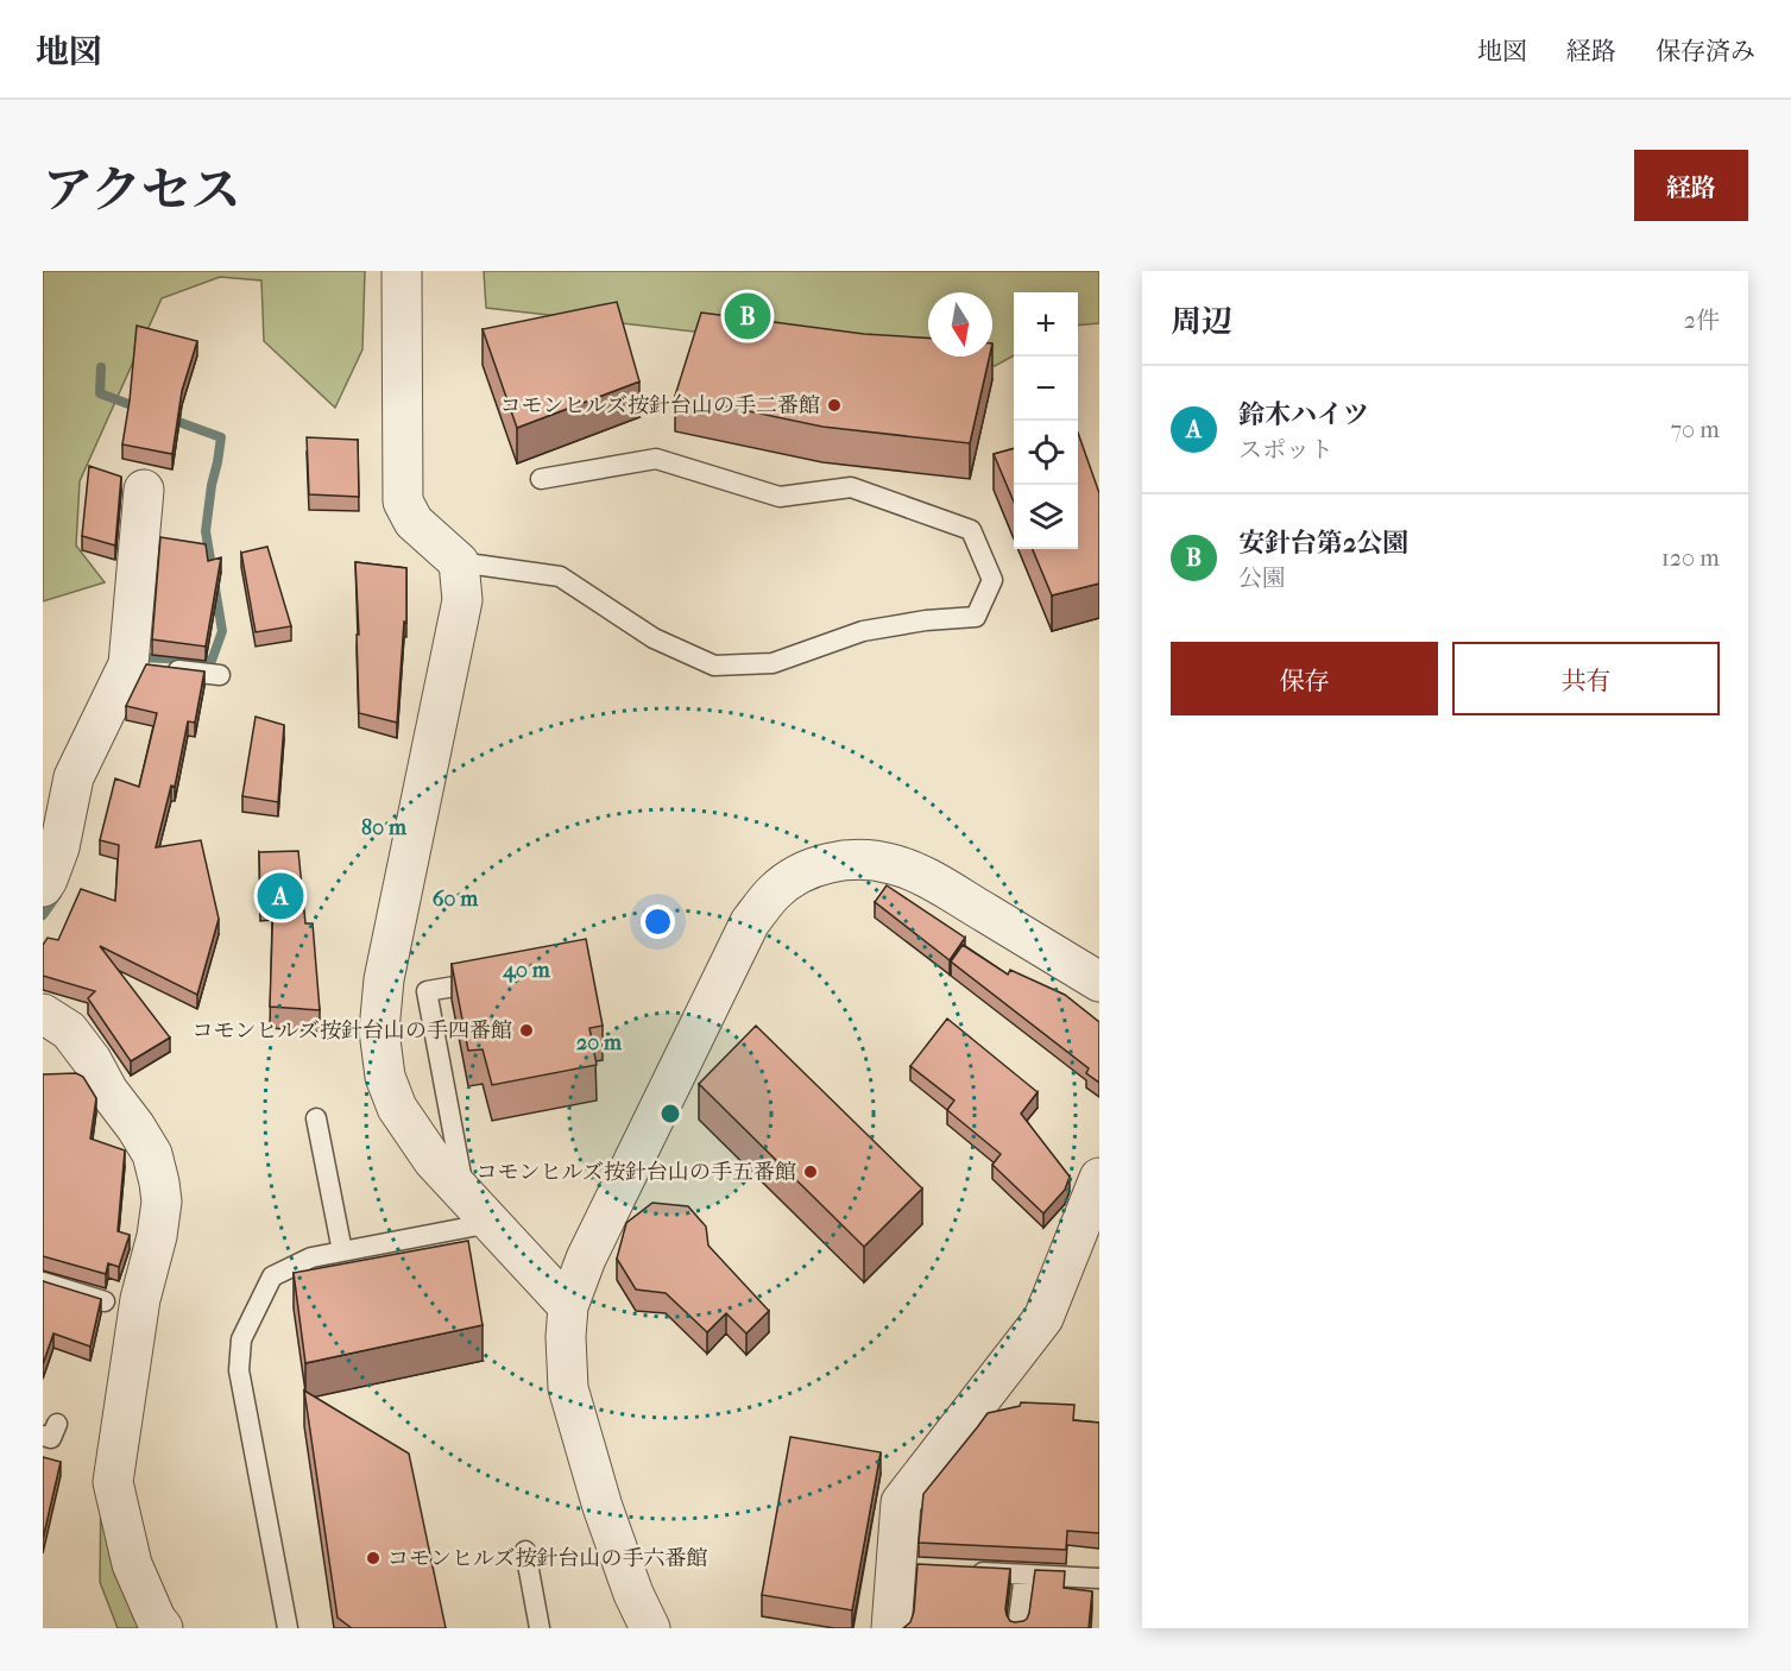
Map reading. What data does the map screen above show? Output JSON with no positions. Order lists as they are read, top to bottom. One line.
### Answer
{"places":["コモンヒルズ按針台山の手二番館","コモンヒルズ按針台山の手四番館","コモンヒルズ按針台山の手五番館","コモンヒルズ按針台山の手六番館"],"north":"bottom","page":{"header":"地図","nav":["地図","経路","保存済み"],"title":"アクセス","buttons":["経路",["保存","共有"]],"heading":["周辺","2件"],"pins":["B","A"],"map_buttons":["+","−"],"list":[{"mark":"A","name":"鈴木ハイツ","note":"スポット","value":"70 m"},{"mark":"B","name":"安針台第2公園","note":"公園","value":"120 m"}]},"rings":["80 m","60 m","40 m","20 m"]}
